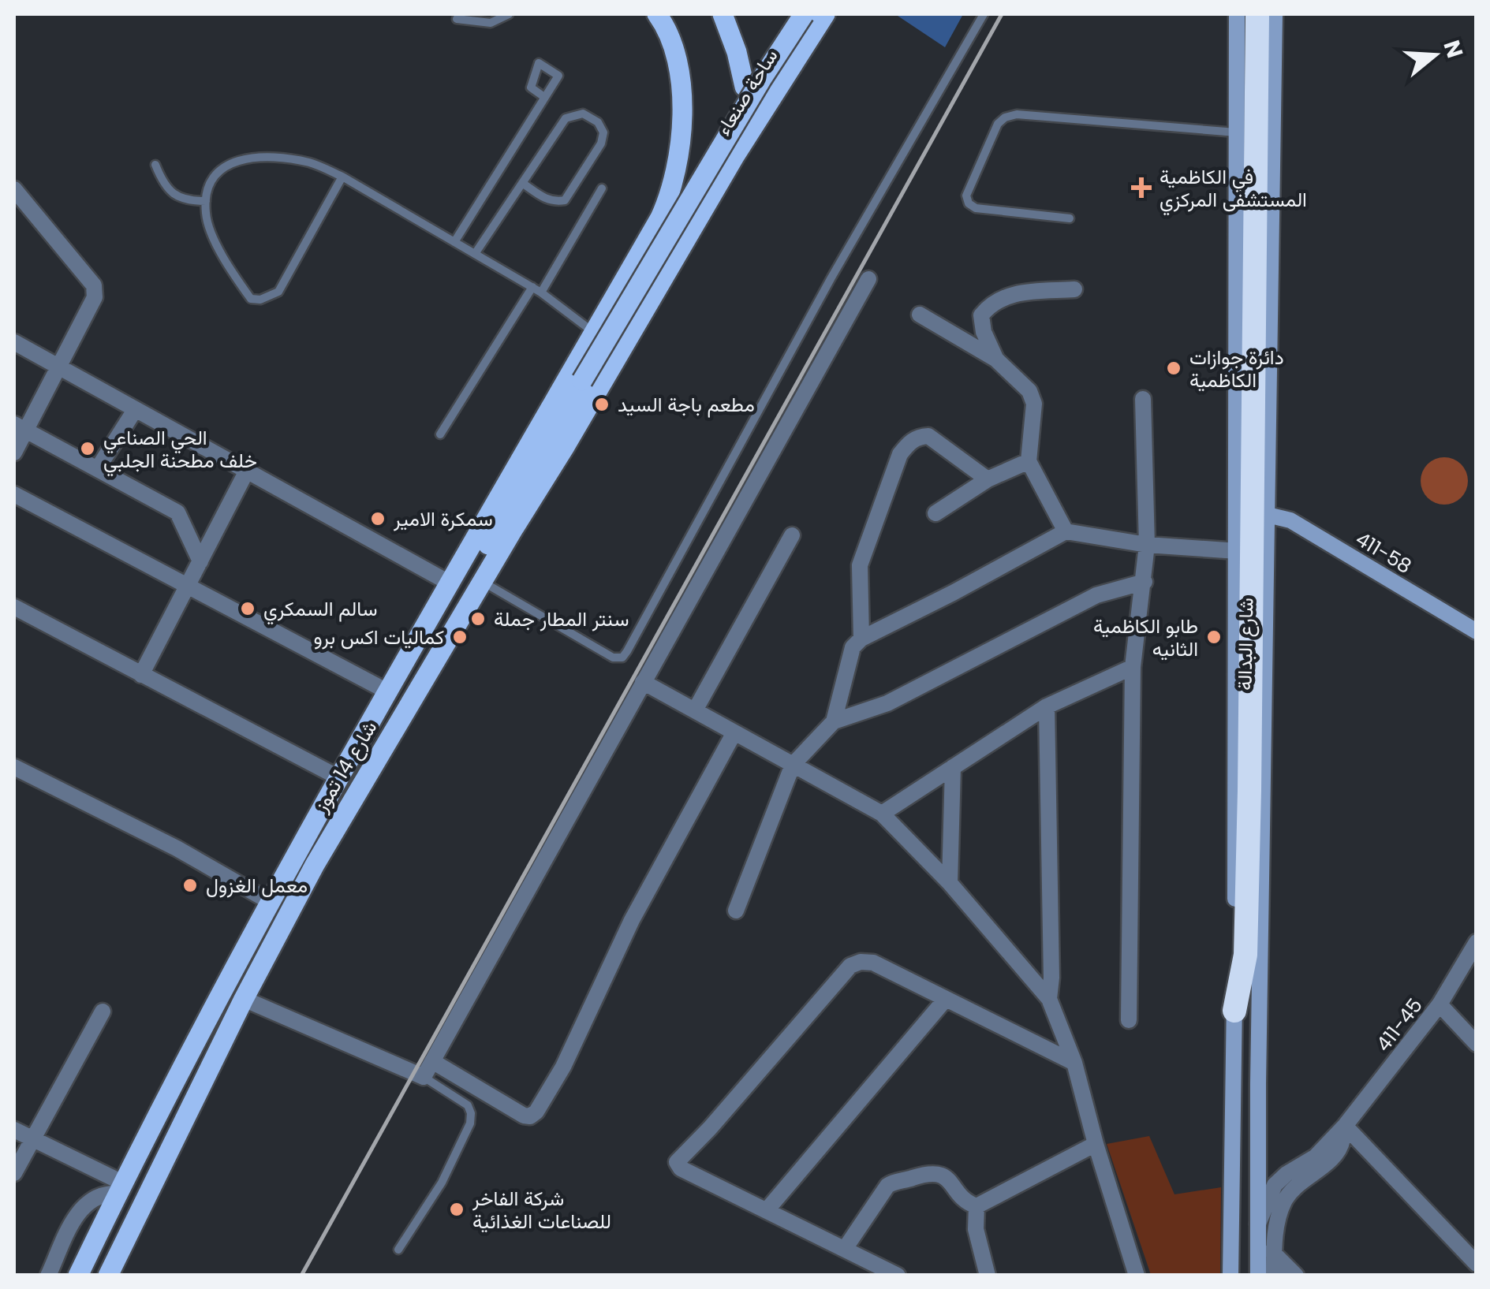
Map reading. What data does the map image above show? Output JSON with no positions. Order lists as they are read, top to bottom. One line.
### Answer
{"streets":{"main road":["ساحة صنعاء","411-58","شارع البدالة","شارع 14 تموز"],"street":["411-45"]},"crossings":[["ساحة صنعاء","شارع 14 تموز"],["411-58","شارع البدالة"]],"places":{"health":["في الكاظمية المستشفى المركزي"],"other":["دائرة جوازات الكاظمية","مطعم باجة السيد","الحي الصناعي خلف مطحنة الجلبي","سمكرة الامير","سالم السمكري","سنتر المطار جملة","كماليات اكس برو","طابو الكاظمية الثانيه","معمل الغزول","شركة الفاخر للصناعات الغذائية"]},"north":"right"}
